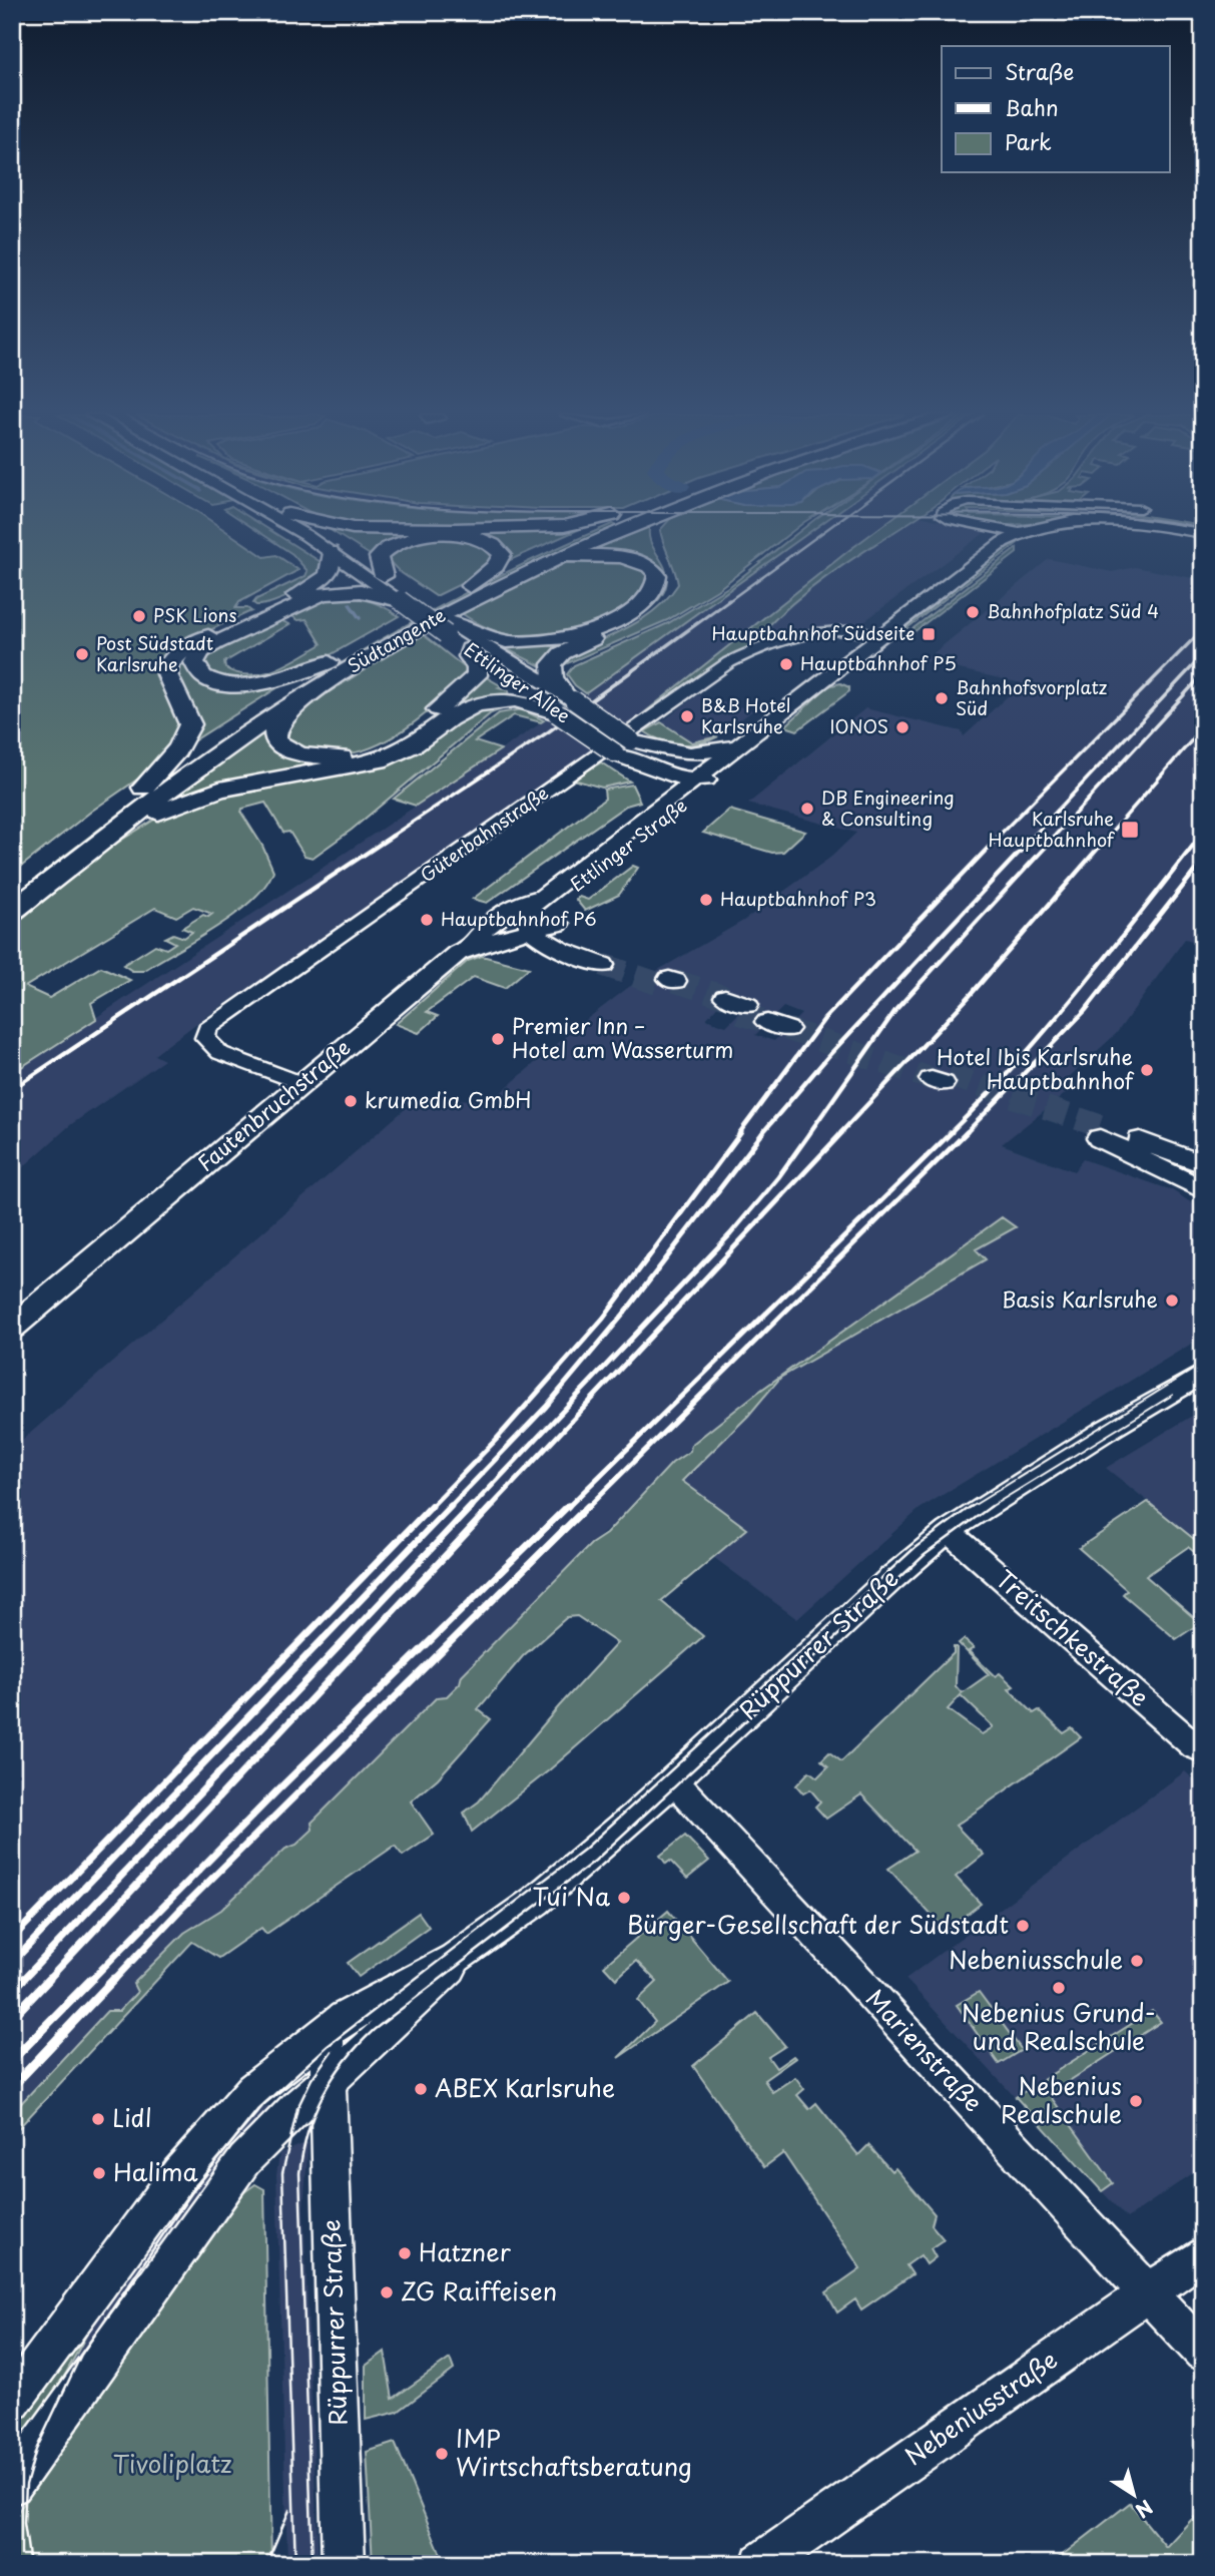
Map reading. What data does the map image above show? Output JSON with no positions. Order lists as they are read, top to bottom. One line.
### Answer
{"streets":{"highway":["Südtangente"],"main road":["Ettlinger Allee","Ettlinger Straße","Fautenbruchstraße"],"street":["Güterbahnstraße","Treitschkestraße","Rüppurrer Straße","Marienstraße","Nebeniusstraße"]},"crossings":[["Ettlinger Allee","Ettlinger Straße"],["Güterbahnstraße","Fautenbruchstraße"],["Ettlinger Straße","Fautenbruchstraße"],["Treitschkestraße","Rüppurrer Straße"],["Rüppurrer Straße","Marienstraße"],["Marienstraße","Nebeniusstraße"]],"parks":["Tivoliplatz"],"places":{"other":["Bahnhofplatz Süd 4","PSK Lions","Post Südstadt Karlsruhe","Hauptbahnhof P5","Bahnhofsvorplatz Süd","B&B Hotel Karlsruhe","IONOS","DB Engineering & Consulting","Hauptbahnhof P3","Hauptbahnhof P6","Premier Inn – Hotel am Wasserturm","Hotel Ibis Karlsruhe Hauptbahnhof","krumedia GmbH","Basis Karlsruhe","Tui Na","Bürger-Gesellschaft der Südstadt","Nebeniusschule","Nebenius Grund- und Realschule","ABEX Karlsruhe","Nebenius Realschule","Lidl","Halima","Hatzner","ZG Raiffeisen","IMP Wirtschaftsberatung"],"transit":["Hauptbahnhof Südseite","Karlsruhe Hauptbahnhof"]},"legend":["Straße","Bahn","Park"],"north":"bottom right"}
